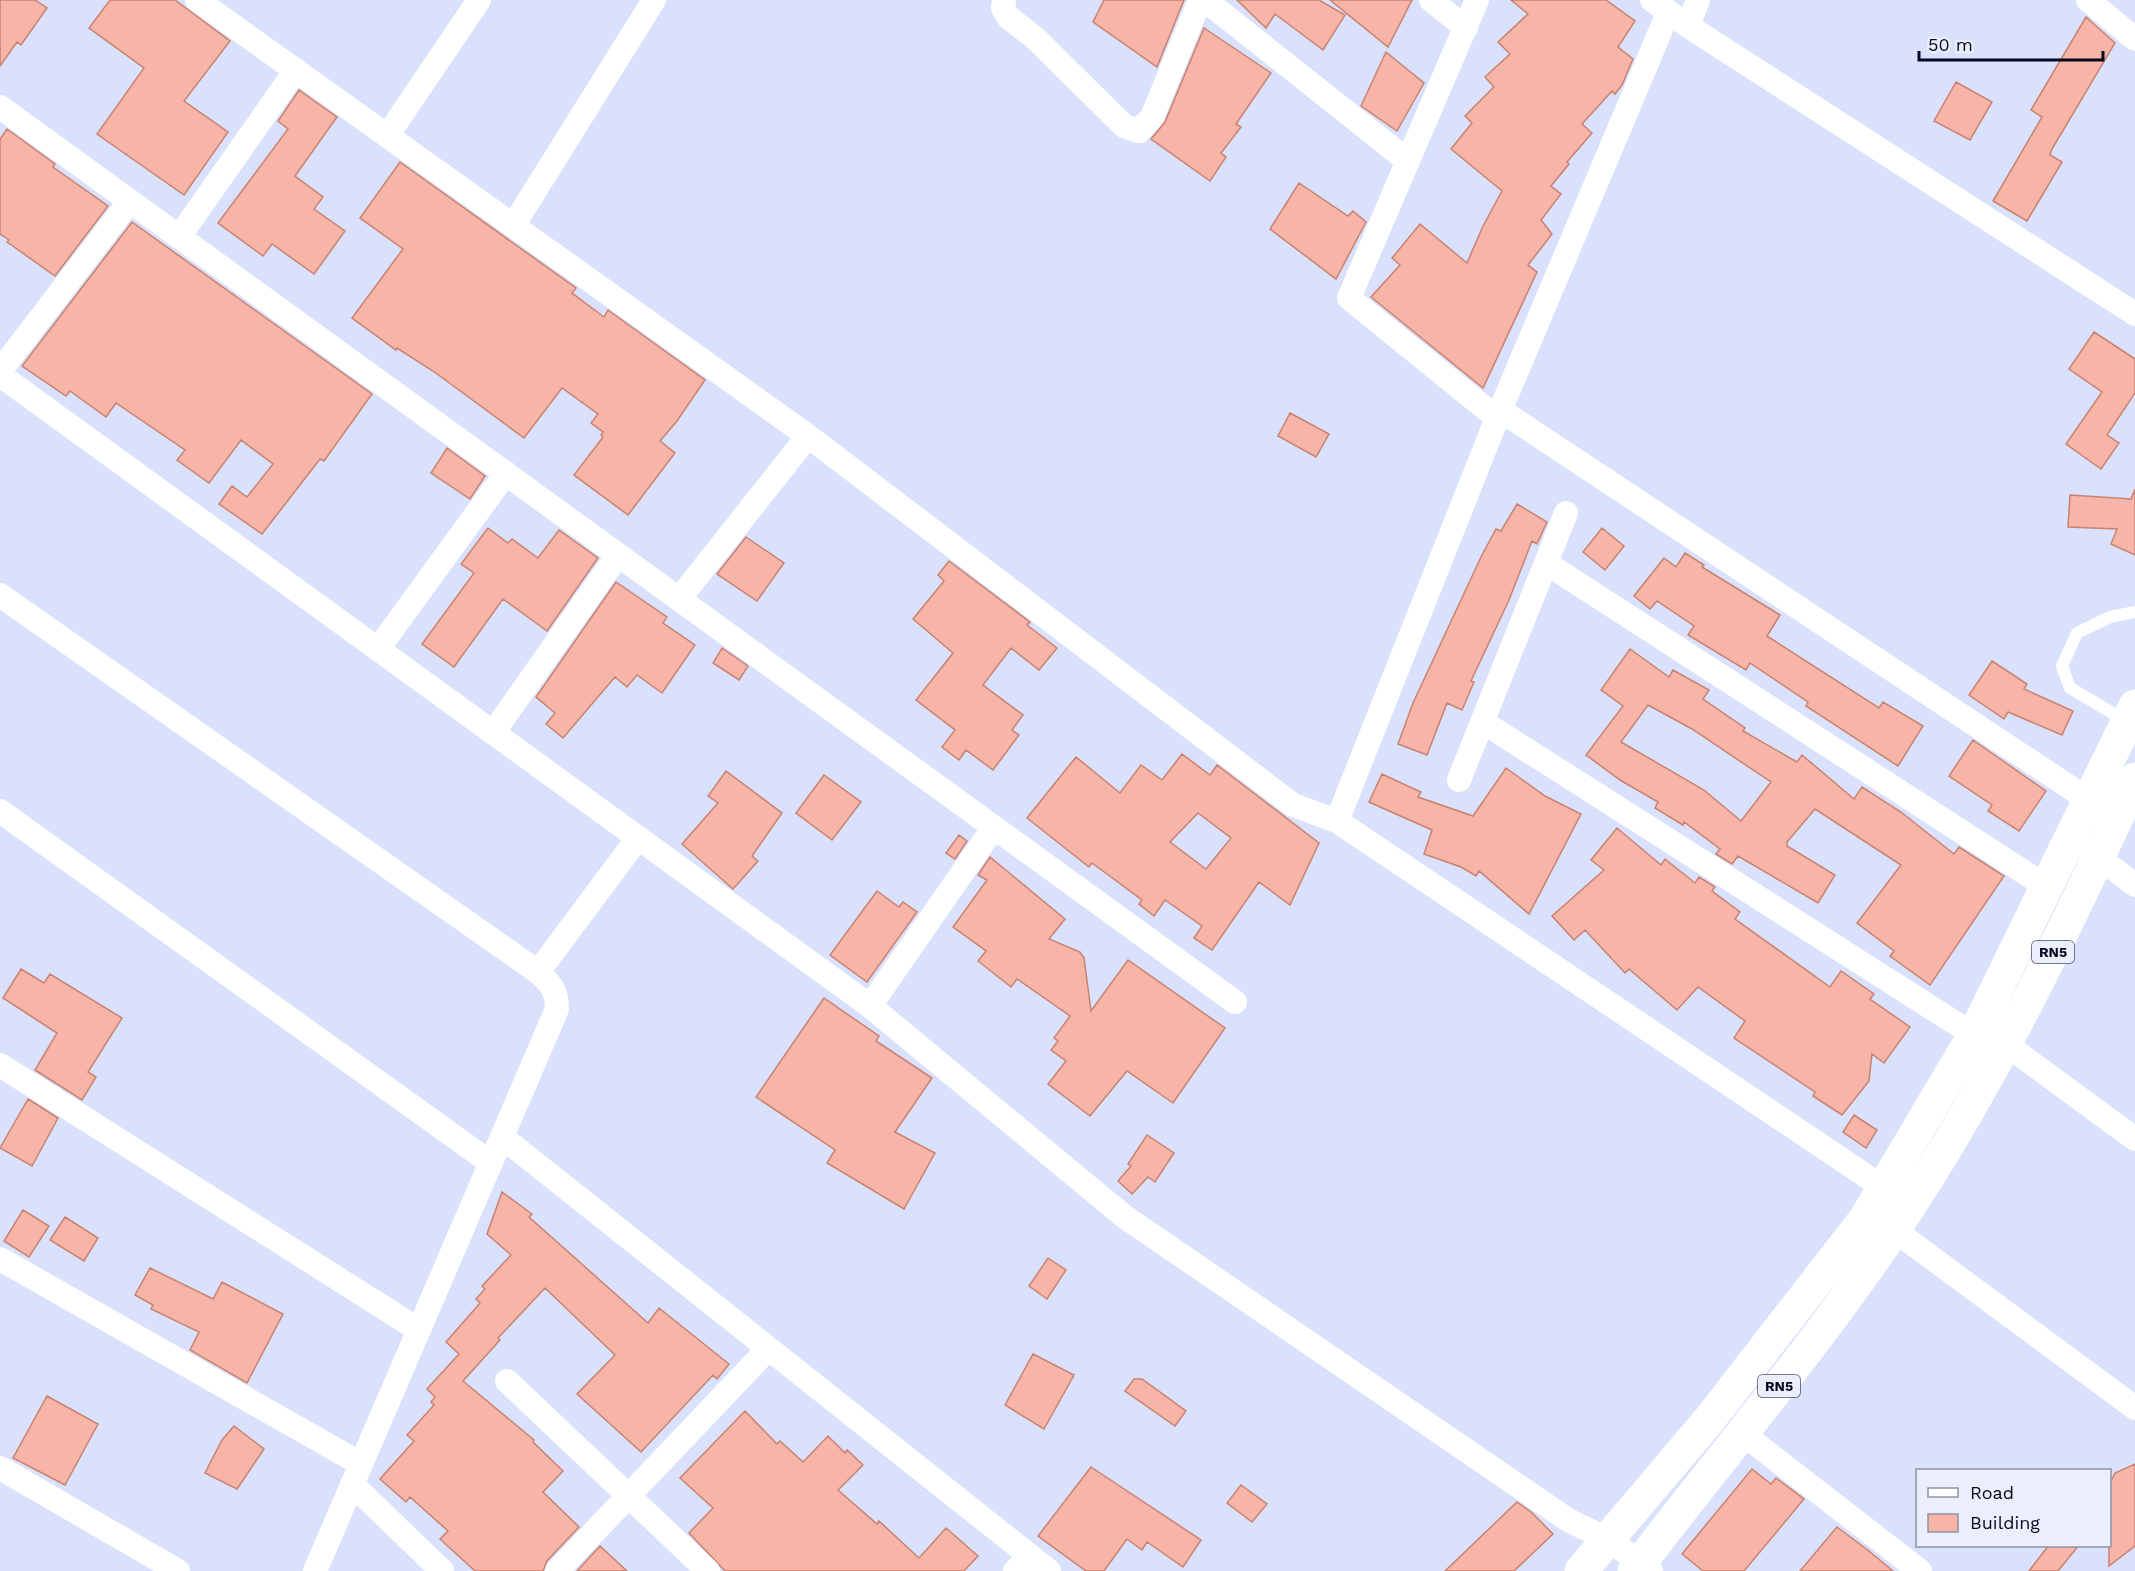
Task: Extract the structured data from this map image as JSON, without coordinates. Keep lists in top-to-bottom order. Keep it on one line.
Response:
{"streets":{"highway":["RN5"]},"legend":["Road","Building"],"scale_bar":"50 m"}
